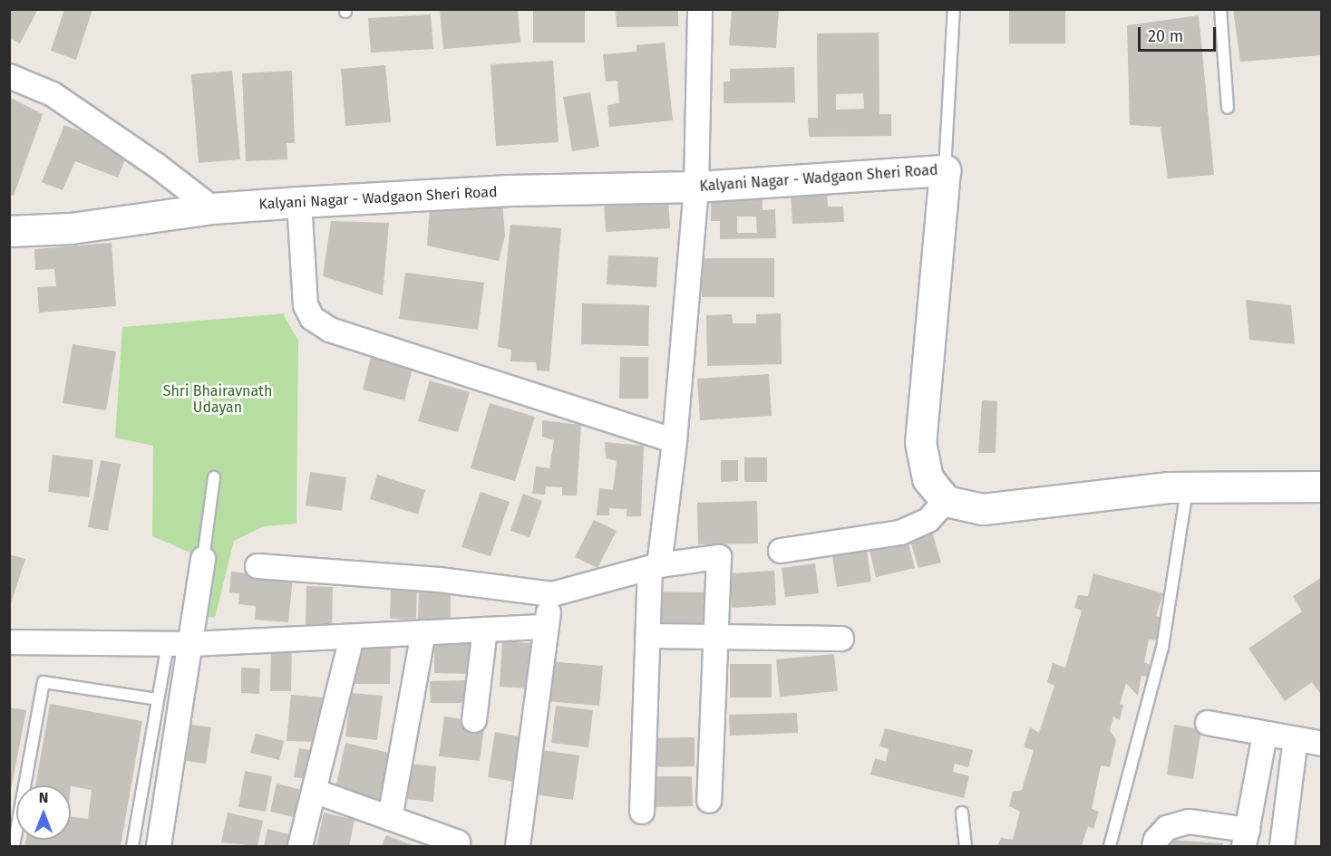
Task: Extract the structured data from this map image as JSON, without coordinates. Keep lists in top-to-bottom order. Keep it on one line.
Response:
{"streets":{"street":["Kalyani Nagar - Wadgaon Sheri Road"]},"parks":["Shri Bhairavnath Udayan"],"scale_bar":"20 m","north":"top"}
